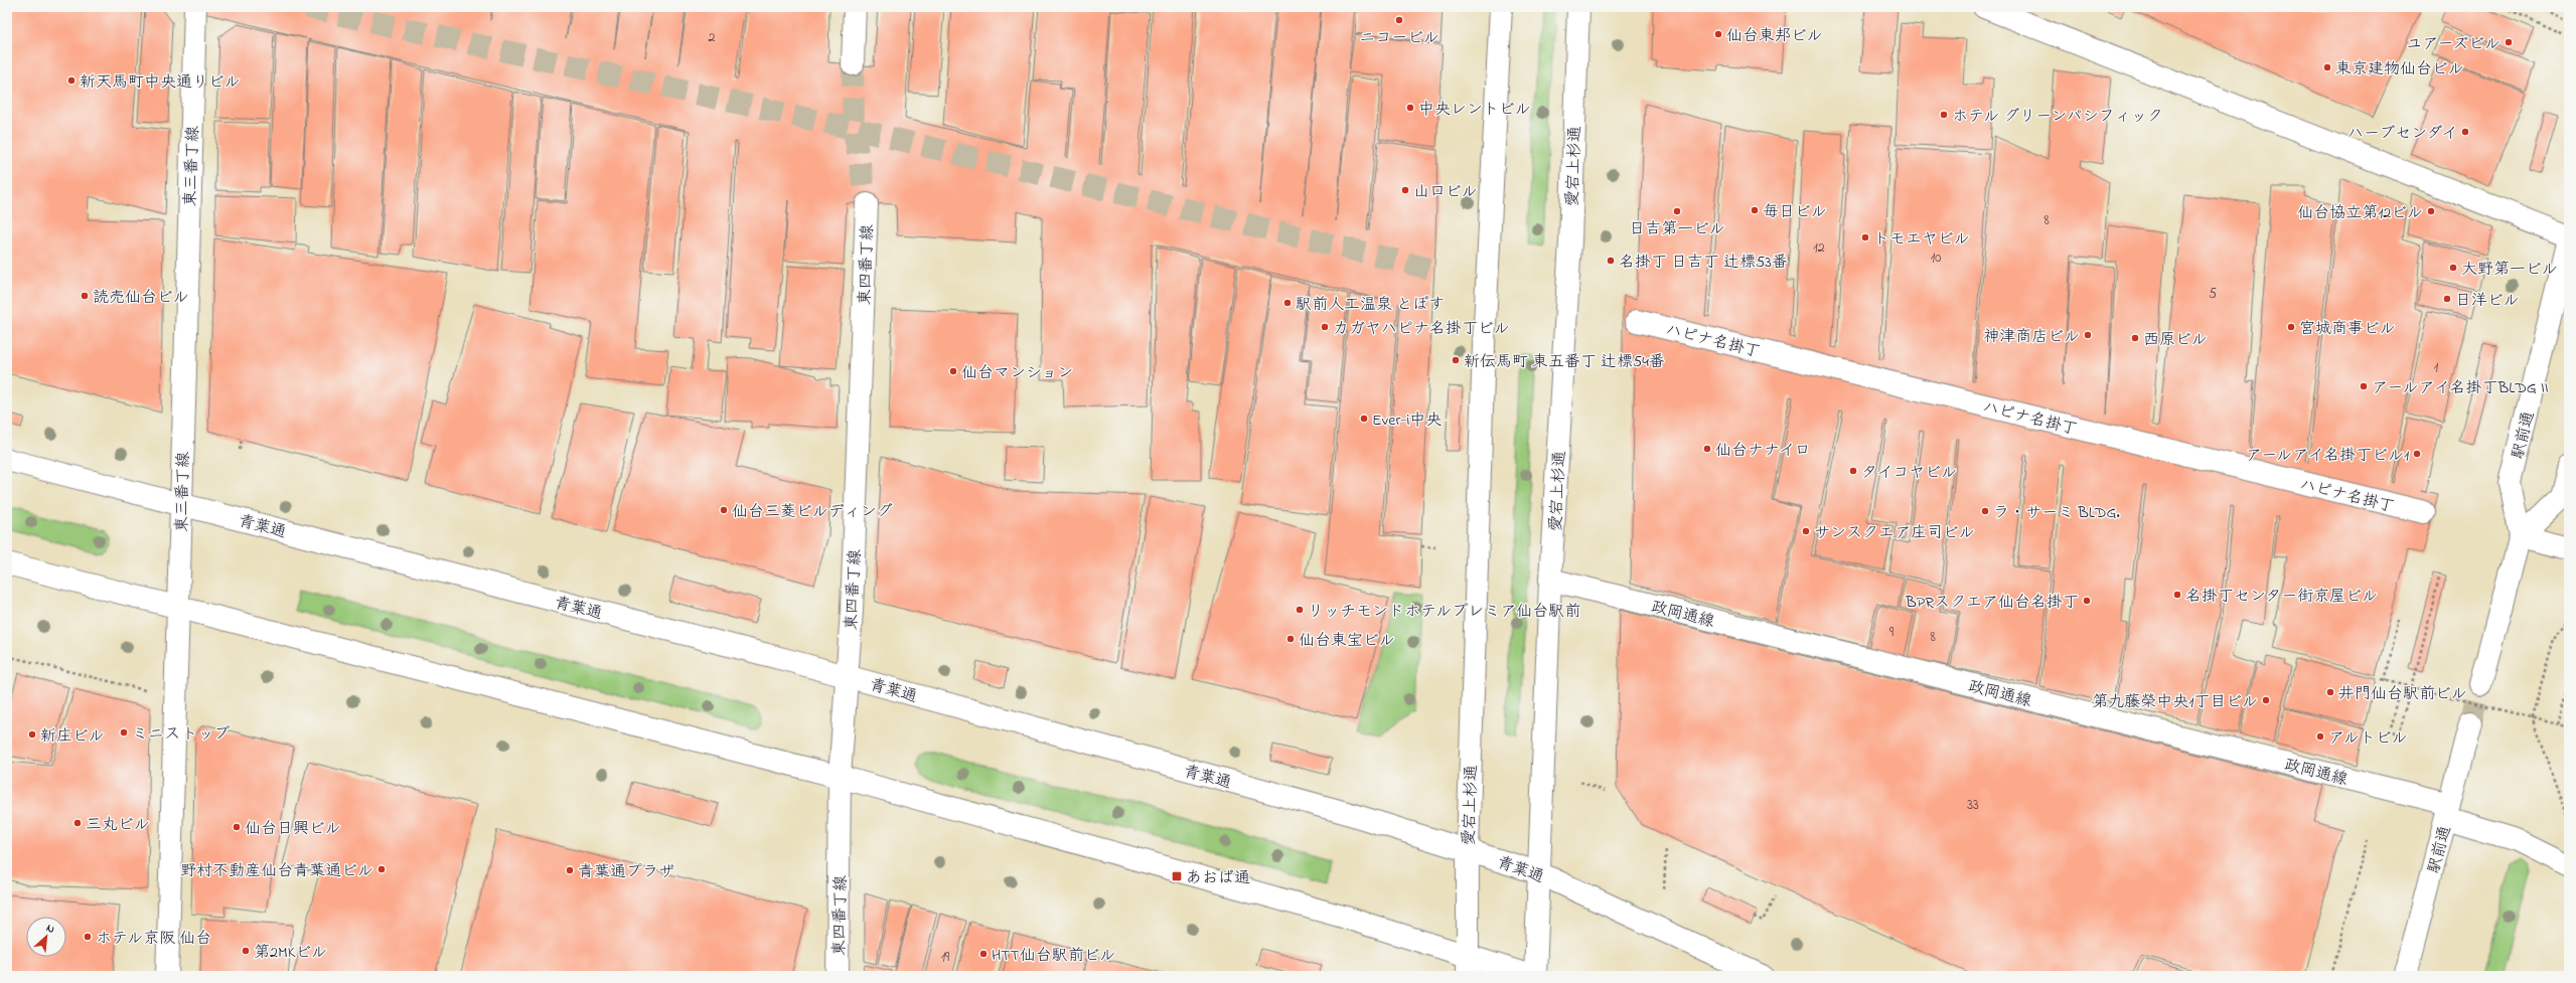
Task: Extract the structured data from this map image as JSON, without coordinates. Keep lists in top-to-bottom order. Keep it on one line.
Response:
{"streets":{"street":["東三番丁線","愛宕上杉通","東四番丁線","ハピナ名掛丁","駅前通","青葉通","政岡通線"]},"crossings":[["東三番丁線","青葉通"],["愛宕上杉通","青葉通"],["愛宕上杉通","政岡通線"],["東四番丁線","青葉通"],["駅前通","政岡通線"]],"places":{"other":["ニコービル","仙台東邦ビル","ユアーズビル","東京建物仙台ビル","新天馬町中央通りビル","中央レントビル","ホテル グリーンパシフィック","ハーブセンダイ","山口ビル","毎日ビル","日吉第一ビル","仙台協立第12ビル","トモエヤビル","名掛丁 日吉丁 辻標53番","大野第一ビル","読売仙台ビル","日洋ビル","駅前人工温泉 とぽす","カガヤハピナ名掛丁ビル","宮城商事ビル","神津商店ビル","西原ビル","新伝馬町 東五番丁 辻標54番","仙台マンション","アールアイ名掛丁BLDG II","Ever-i中央","仙台ナナイロ","アールアイ名掛丁ビル1","タイコヤビル","仙台三菱ビルディング","ラ・サーミ BLDG.","サンスクエア庄司ビル","名掛丁センター街京屋ビル","BPRスクエア仙台名掛丁","リッチモンドホテルプレミア仙台駅前","仙台東宝ビル","井門仙台駅前ビル","第九藤榮中央1丁目ビル","ミニストップ","新庄ビル","アルトビル","三丸ビル","仙台日興ビル","野村不動産仙台青葉通ビル","青葉通プラザ","ホテル京阪 仙台","第2MKビル","HTT仙台駅前ビル"],"transit":["あおば通"]},"house_numbers":["2","8","12","10","5","1","9","8","33","19"],"north":"top right"}
